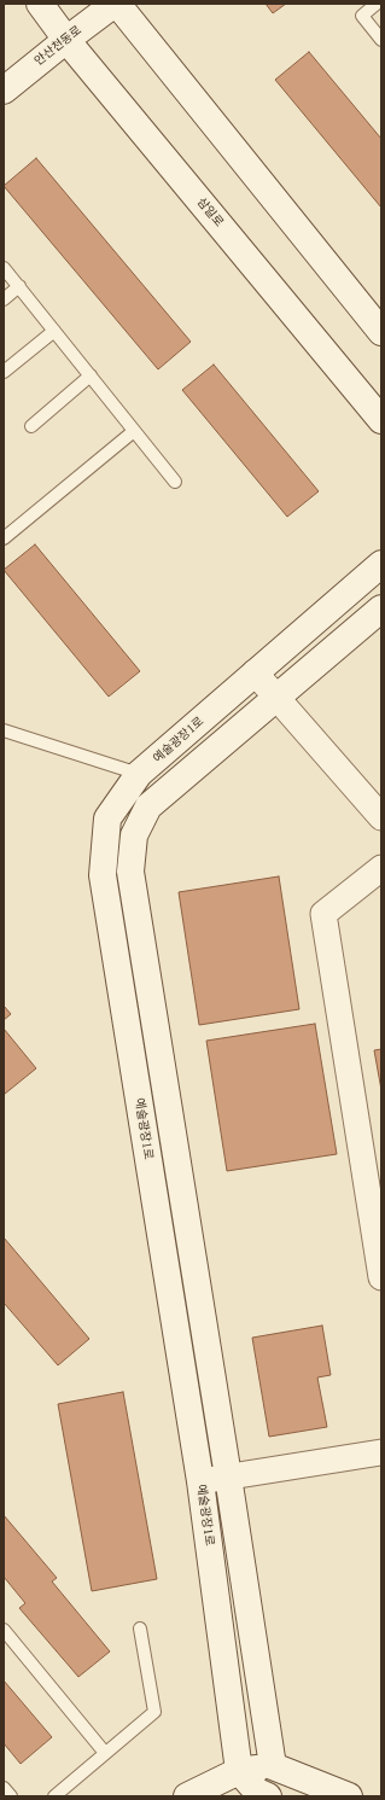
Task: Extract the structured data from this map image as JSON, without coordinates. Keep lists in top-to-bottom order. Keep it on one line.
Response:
{"streets":{"street":["안산천동로","삼일로","예술광장1로"]},"crossings":[["안산천동로","삼일로"]]}
